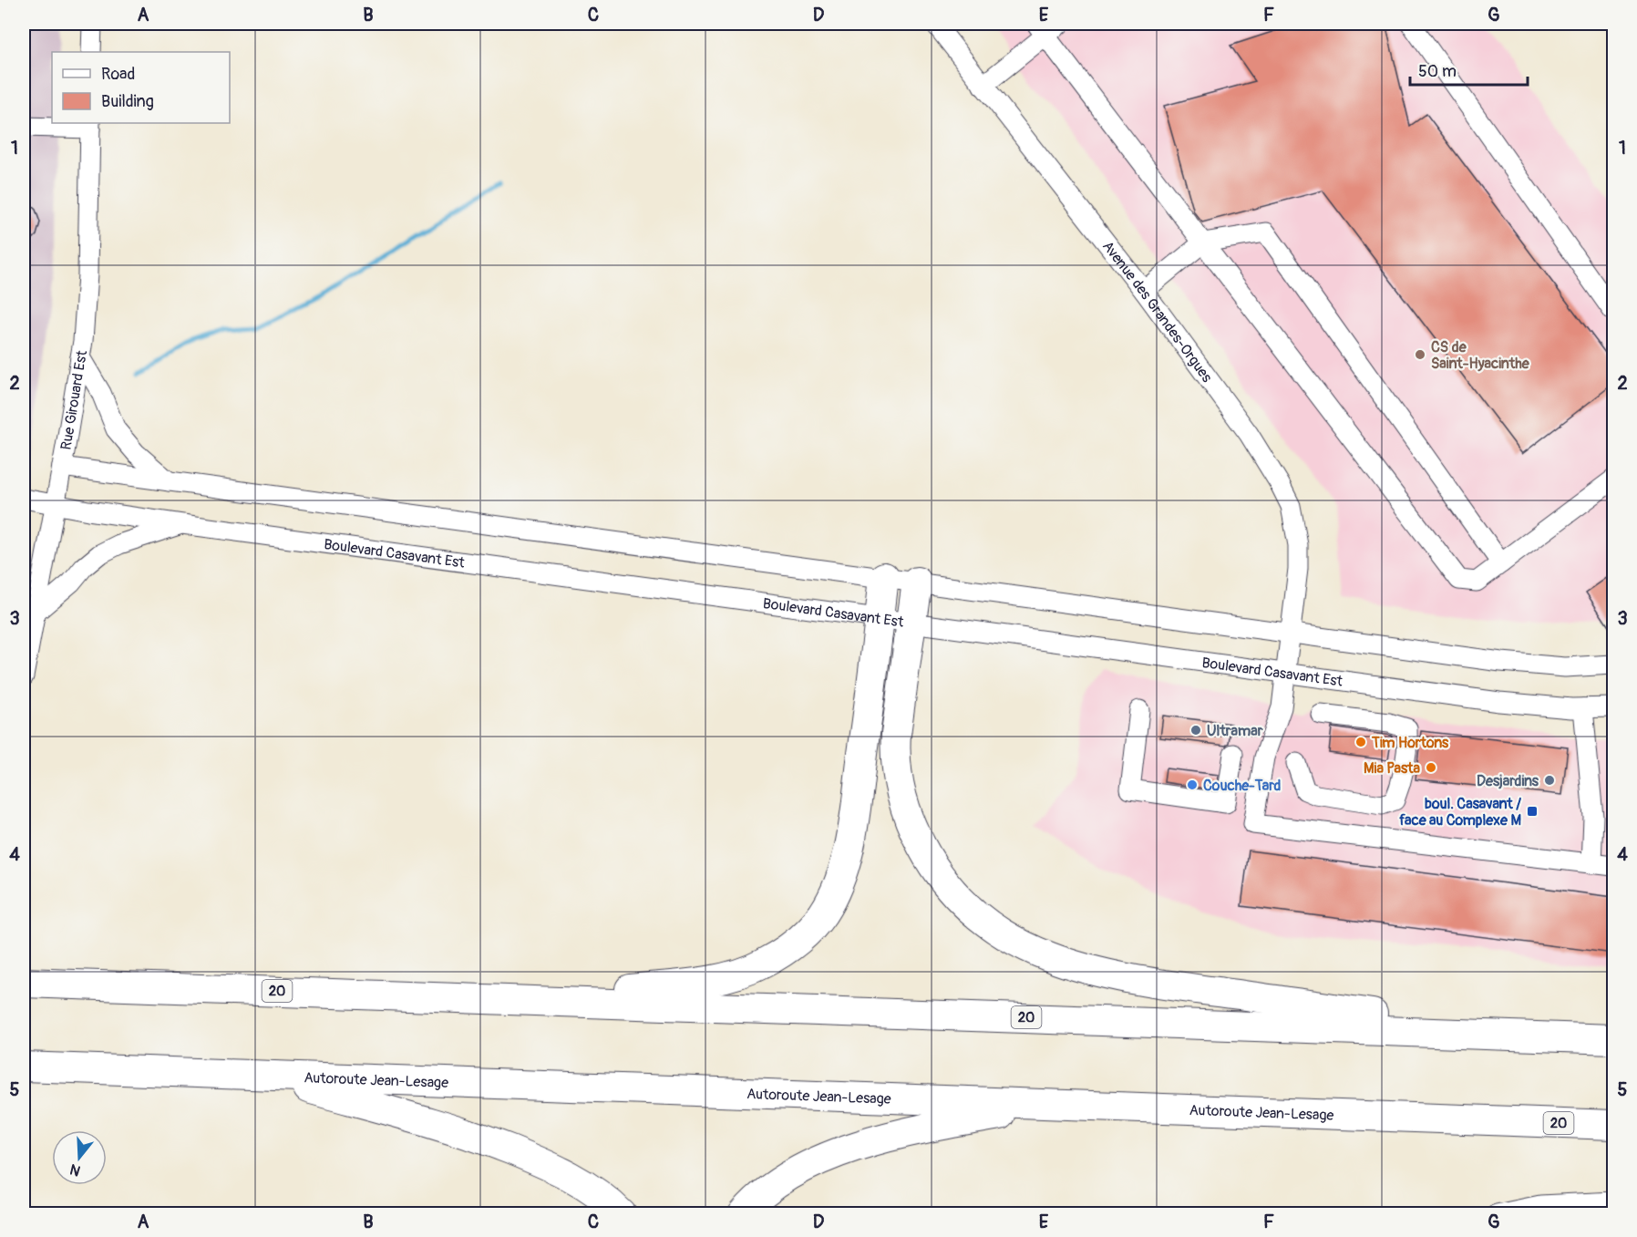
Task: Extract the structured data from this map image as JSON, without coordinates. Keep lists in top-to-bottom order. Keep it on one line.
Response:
{"streets":{"highway":["20","Autoroute Jean-Lesage"],"street":["Avenue des Grandes-Orgues","Rue Girouard Est","Boulevard Casavant Est"]},"crossings":[["Avenue des Grandes-Orgues","Boulevard Casavant Est"],["Rue Girouard Est","Boulevard Casavant Est"]],"places":{"other":["CS de Saint-Hyacinthe","Ultramar","Tim Hortons","Mia Pasta","Desjardins","Couche-Tard"],"transit":["boul. Casavant / face au Complexe M"]},"legend":["Road","Building"],"scale_bar":"50 m","north":"bottom","grid":{"columns":["A","B","C","D","E","F","G"],"rows":["1","2","3","4","5"]}}
